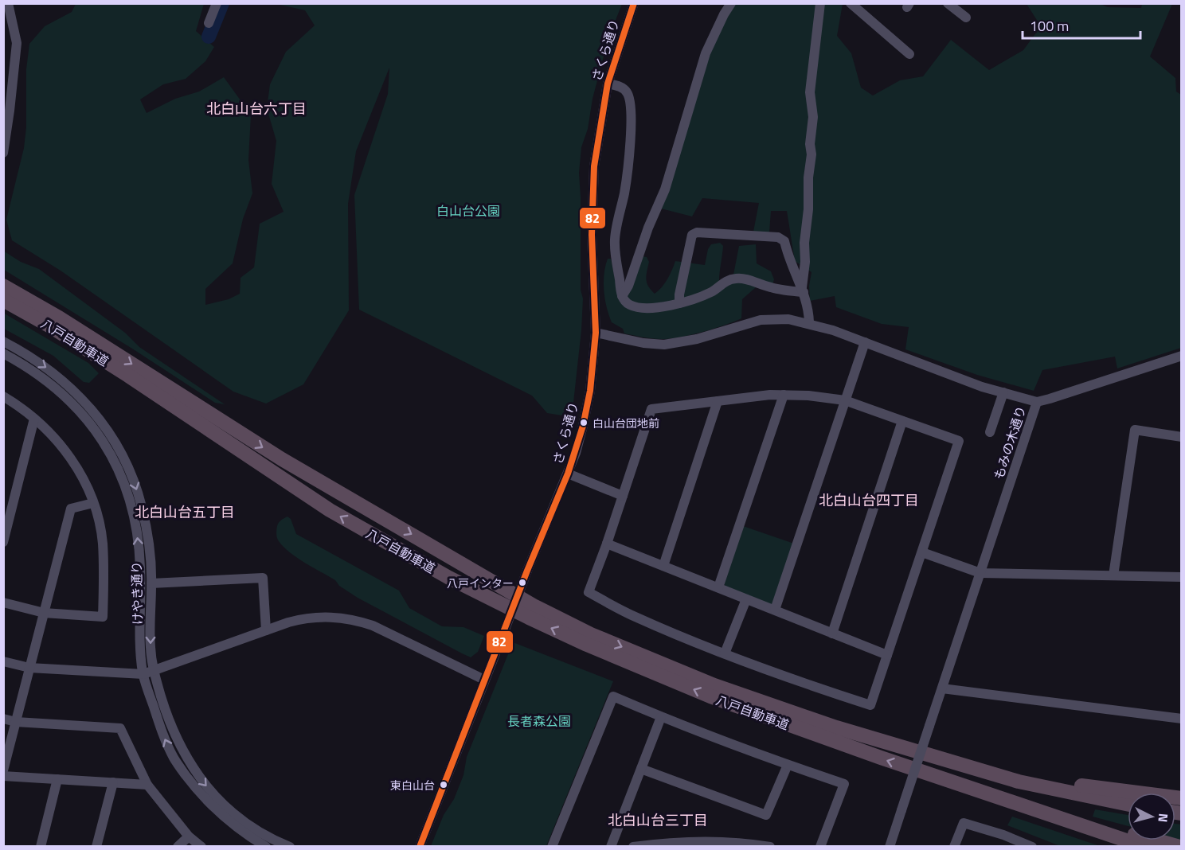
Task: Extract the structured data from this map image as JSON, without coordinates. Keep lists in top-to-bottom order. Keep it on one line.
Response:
{"streets":{"highway":["八戸自動車道"],"street":["さくら通り","もみの木通り","けやき通り"]},"crossings":[["さくら通り","もみの木通り"]],"districts":["北白山台六丁目","北白山台四丁目","北白山台五丁目","北白山台三丁目"],"parks":["白山台公園","長者森公園"],"places":["白山台団地前","八戸インター","東白山台"],"lines":["transit line 82"],"scale_bar":"100 m","north":"right"}
